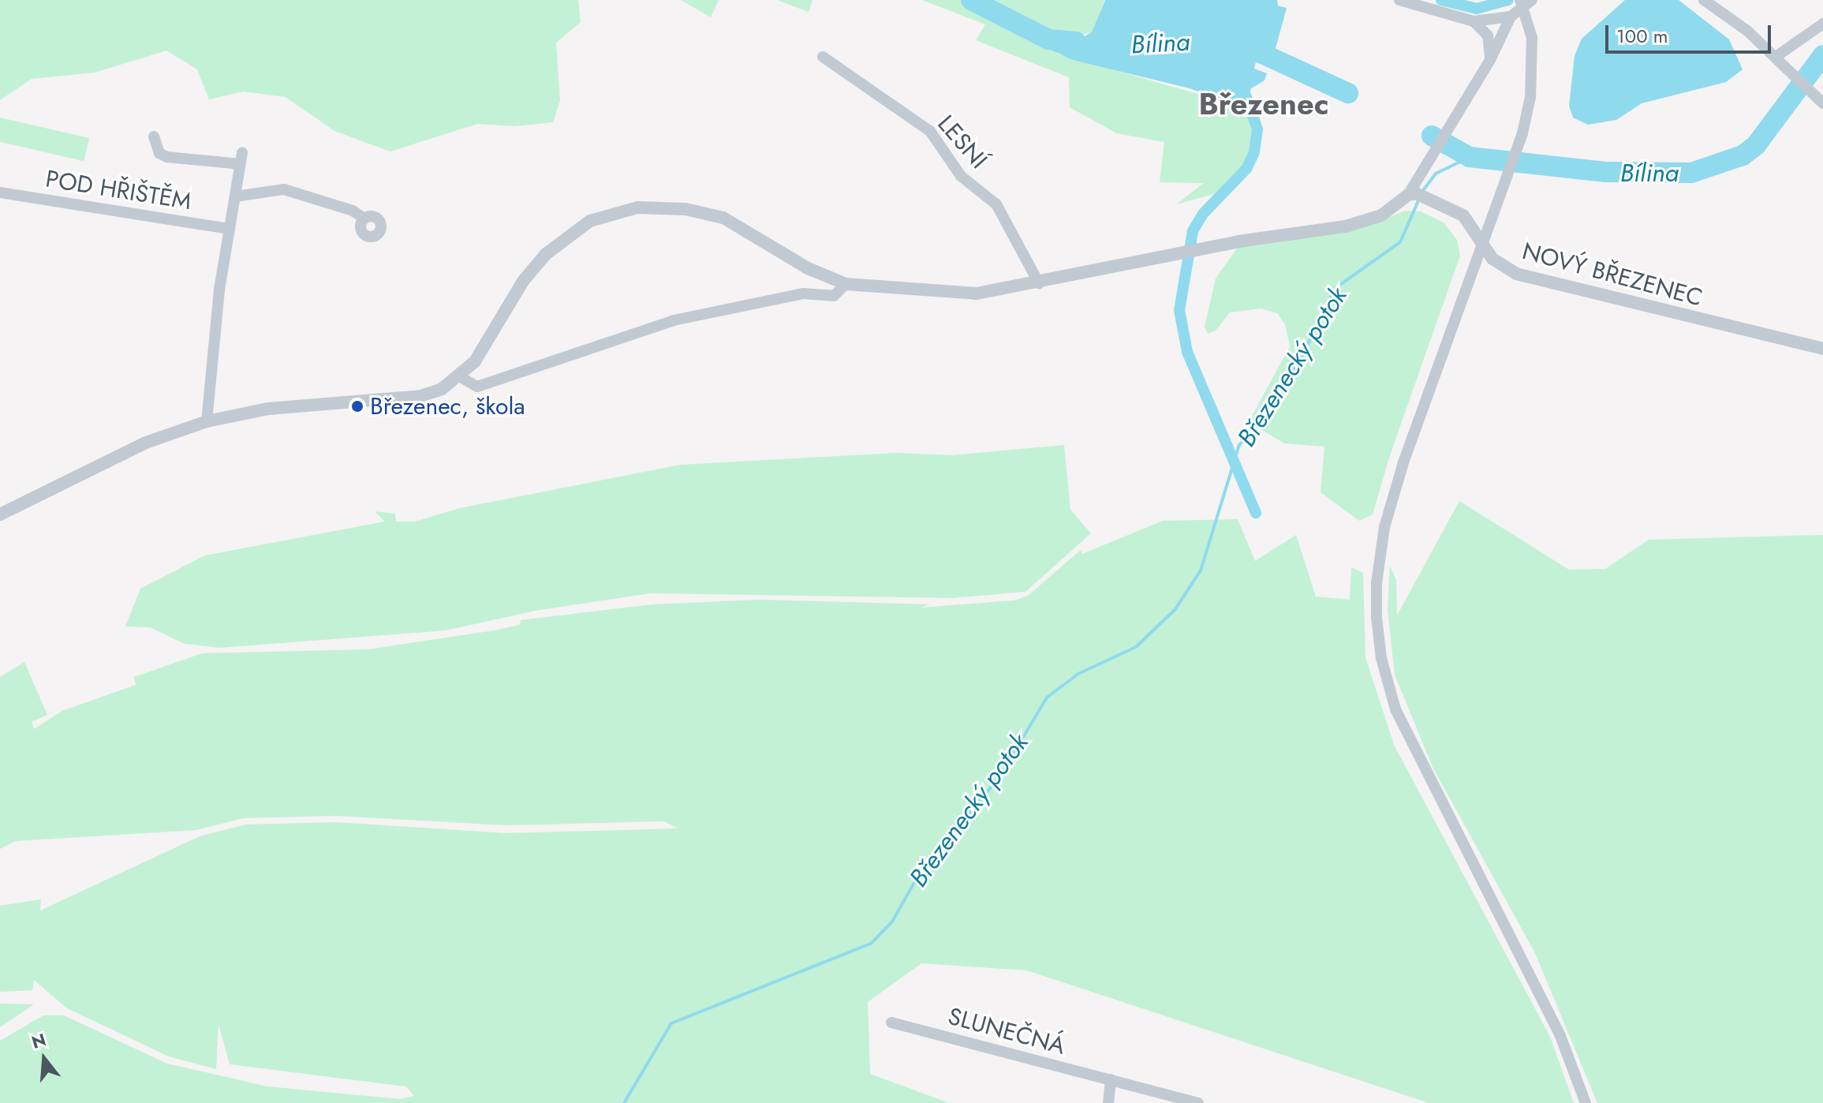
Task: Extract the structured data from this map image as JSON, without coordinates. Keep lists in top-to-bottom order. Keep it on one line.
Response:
{"streets":{"street":["LESNÍ","POD HŘIŠTĚM","NOVÝ BŘEZENEC","SLUNEČNÁ"]},"districts":["Březenec"],"water":["Bílina","Březenecký potok"],"places":["Březenec, škola"],"scale_bar":"100 m","north":"top"}
